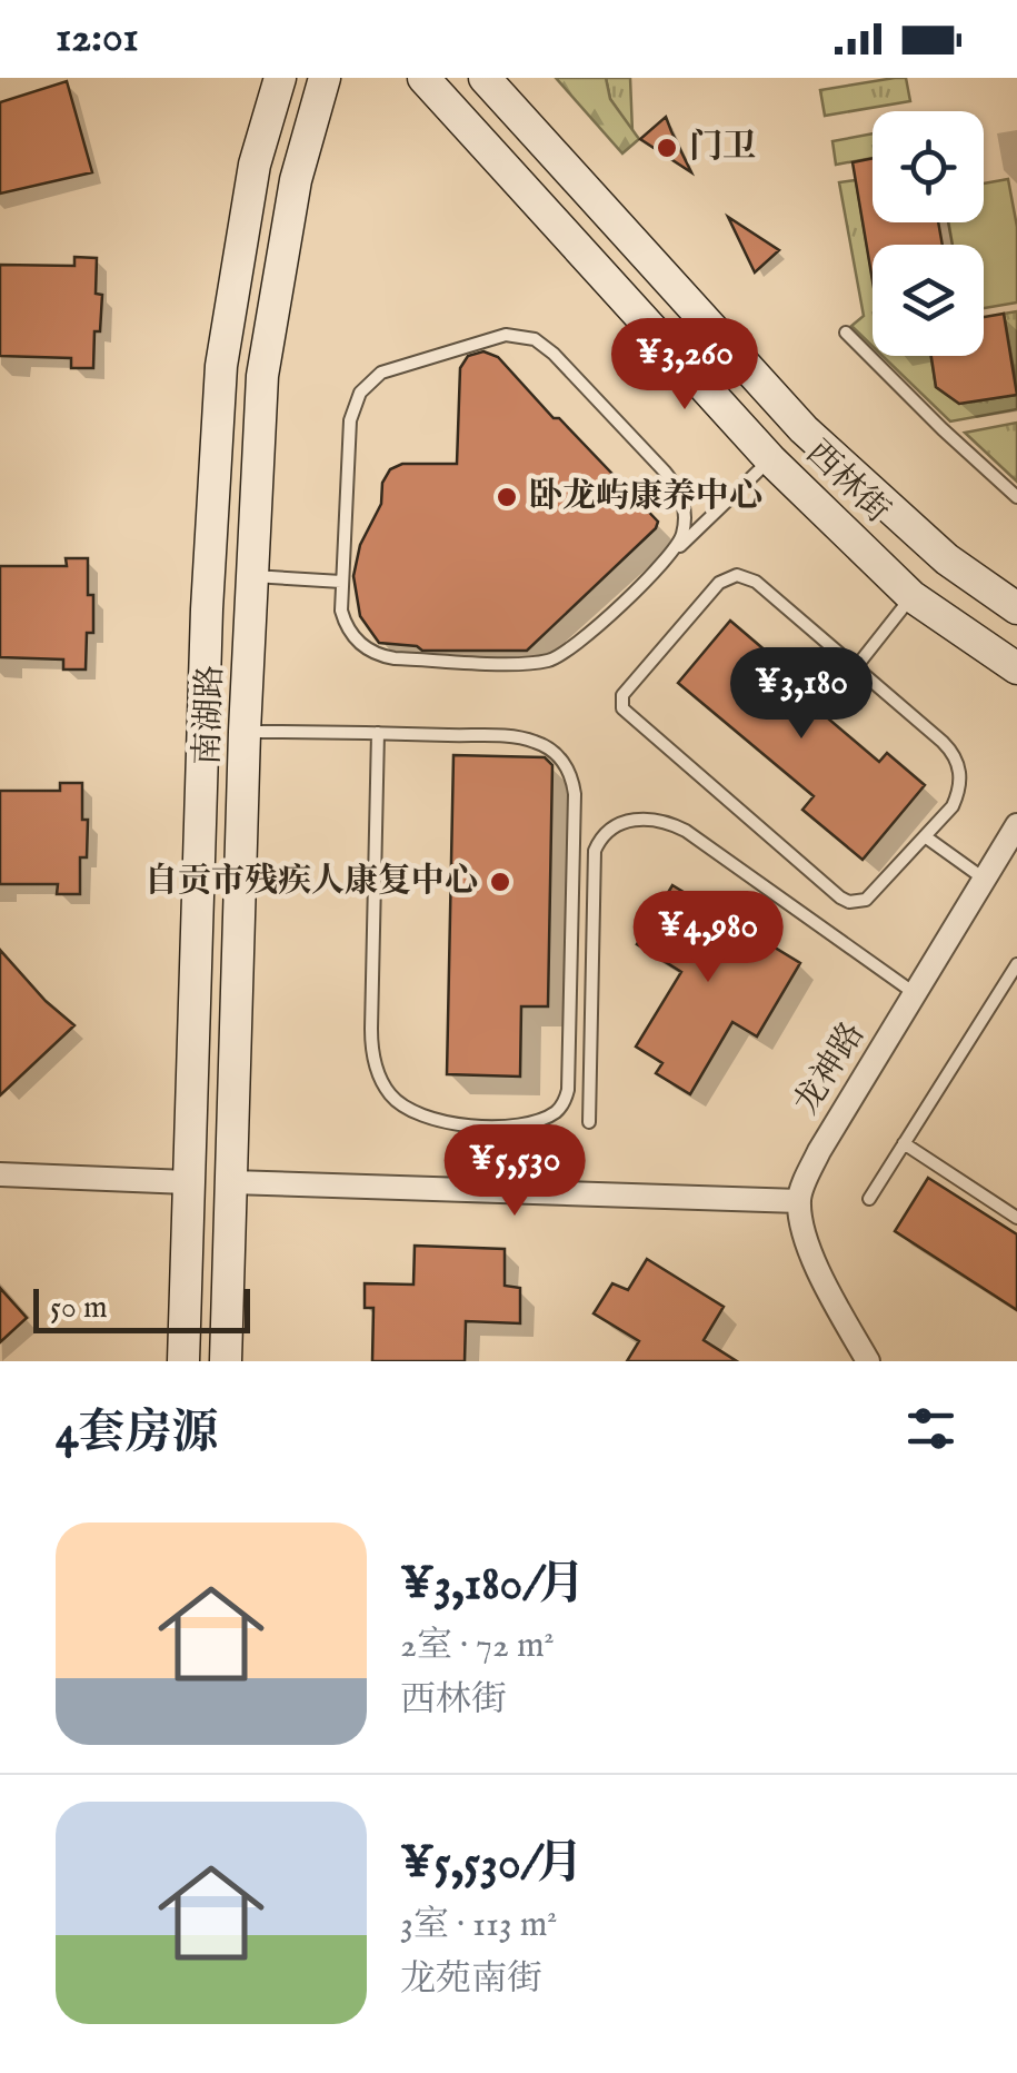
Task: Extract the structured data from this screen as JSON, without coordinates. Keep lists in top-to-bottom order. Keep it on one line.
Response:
{"streets":{"main road":["西林街","南湖路"],"street":["龙神路"]},"places":["门卫","卧龙屿康养中心","自贡市残疾人康复中心"],"scale_bar":"50 m","page":{"status":"12:01","price":["¥3,260","¥3,180","¥4,980","¥5,530"],"scale":"50 m","heading":"4套房源","list":[{"name":"¥3,180/月","note":"2室 · 72 m² · 西林街"},{"name":"¥5,530/月","note":"3室 · 113 m² · 龙苑南街"}]}}
